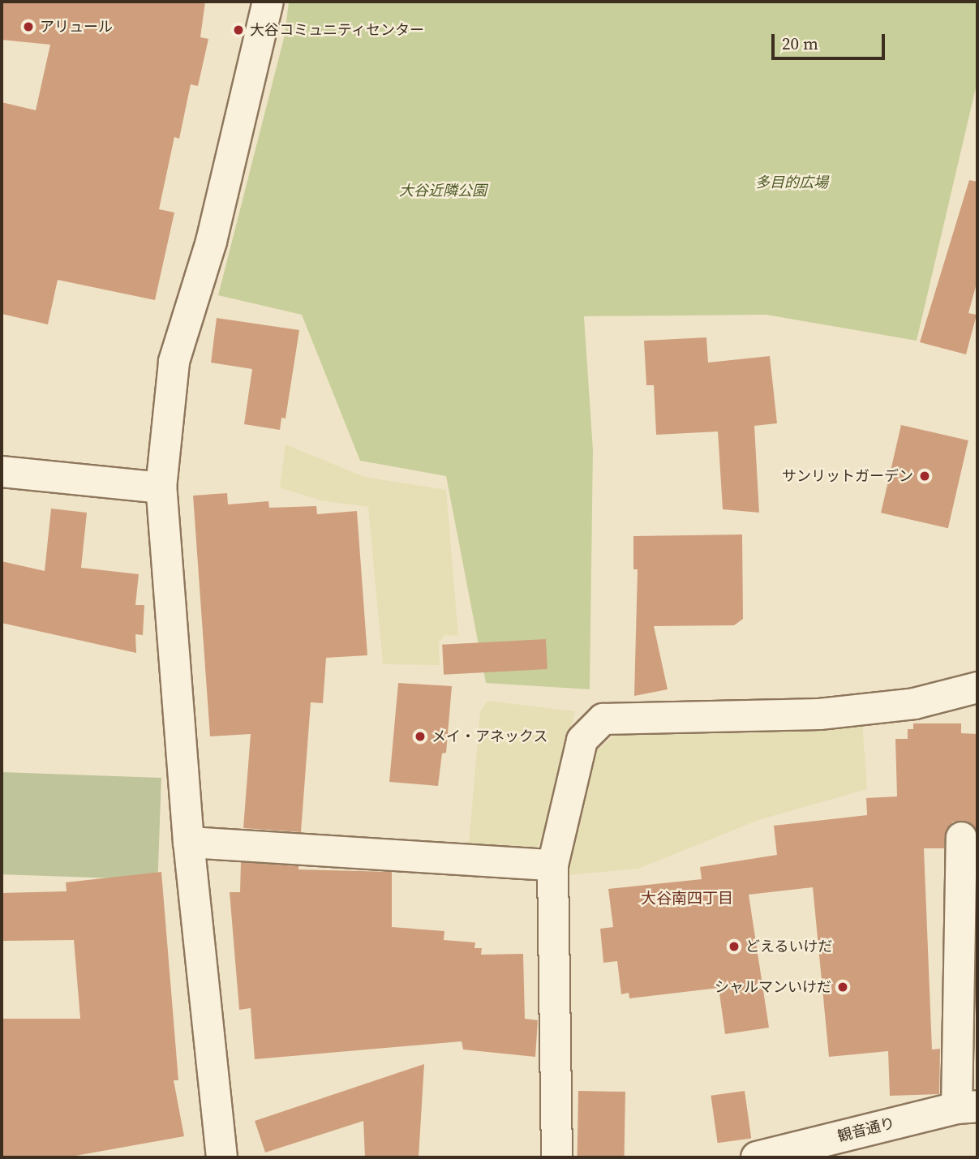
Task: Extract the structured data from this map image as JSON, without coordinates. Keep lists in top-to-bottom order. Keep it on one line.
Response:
{"streets":{"main road":["観音通り"]},"districts":["大谷南四丁目"],"parks":["多目的広場","大谷近隣公園"],"places":["アリュール","大谷コミュニティセンター","サンリットガーデン","メイ・アネックス","どえるいけだ","シャルマンいけだ"],"scale_bar":"20 m"}
